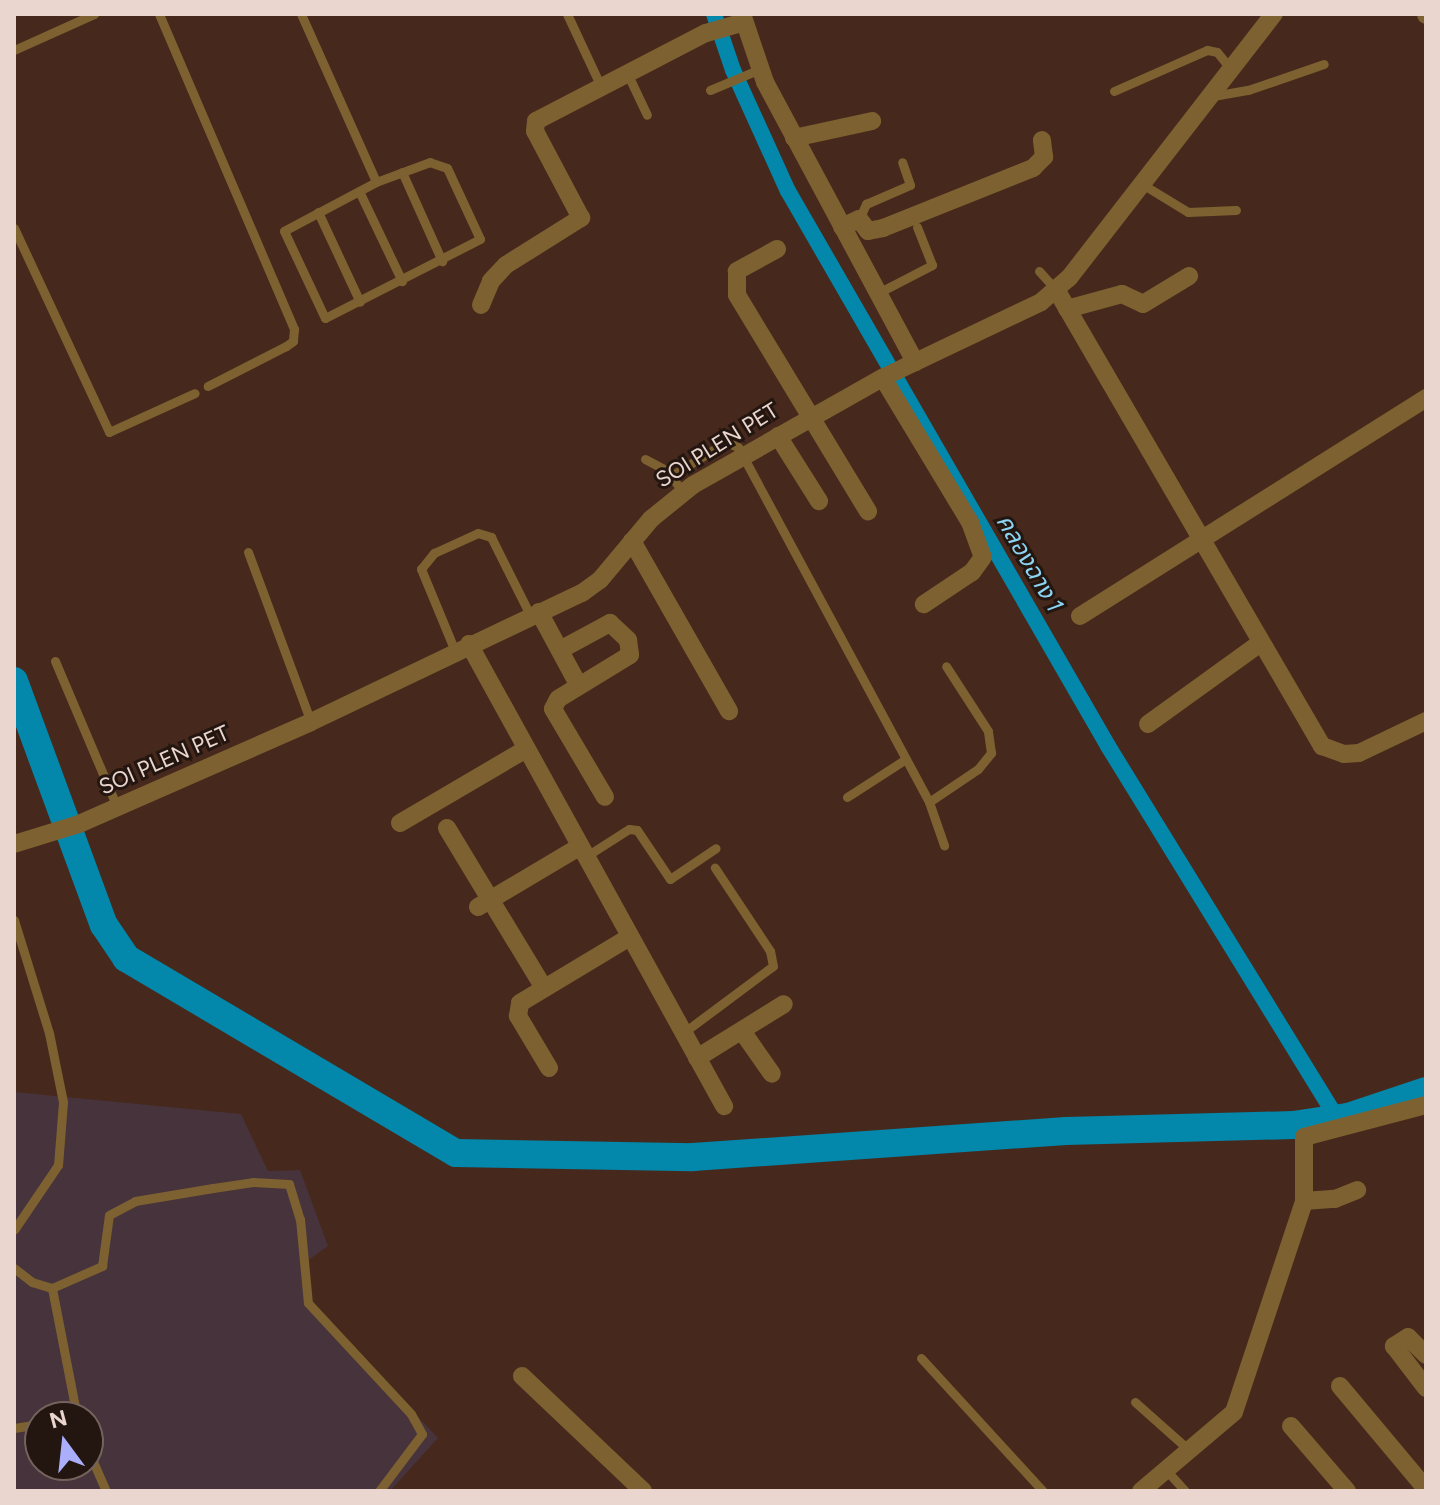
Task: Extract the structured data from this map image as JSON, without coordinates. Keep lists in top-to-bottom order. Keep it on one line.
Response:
{"streets":{"street":["SOI PLEN PET"]},"water":["คลองฉาง 1"],"north":"top"}
